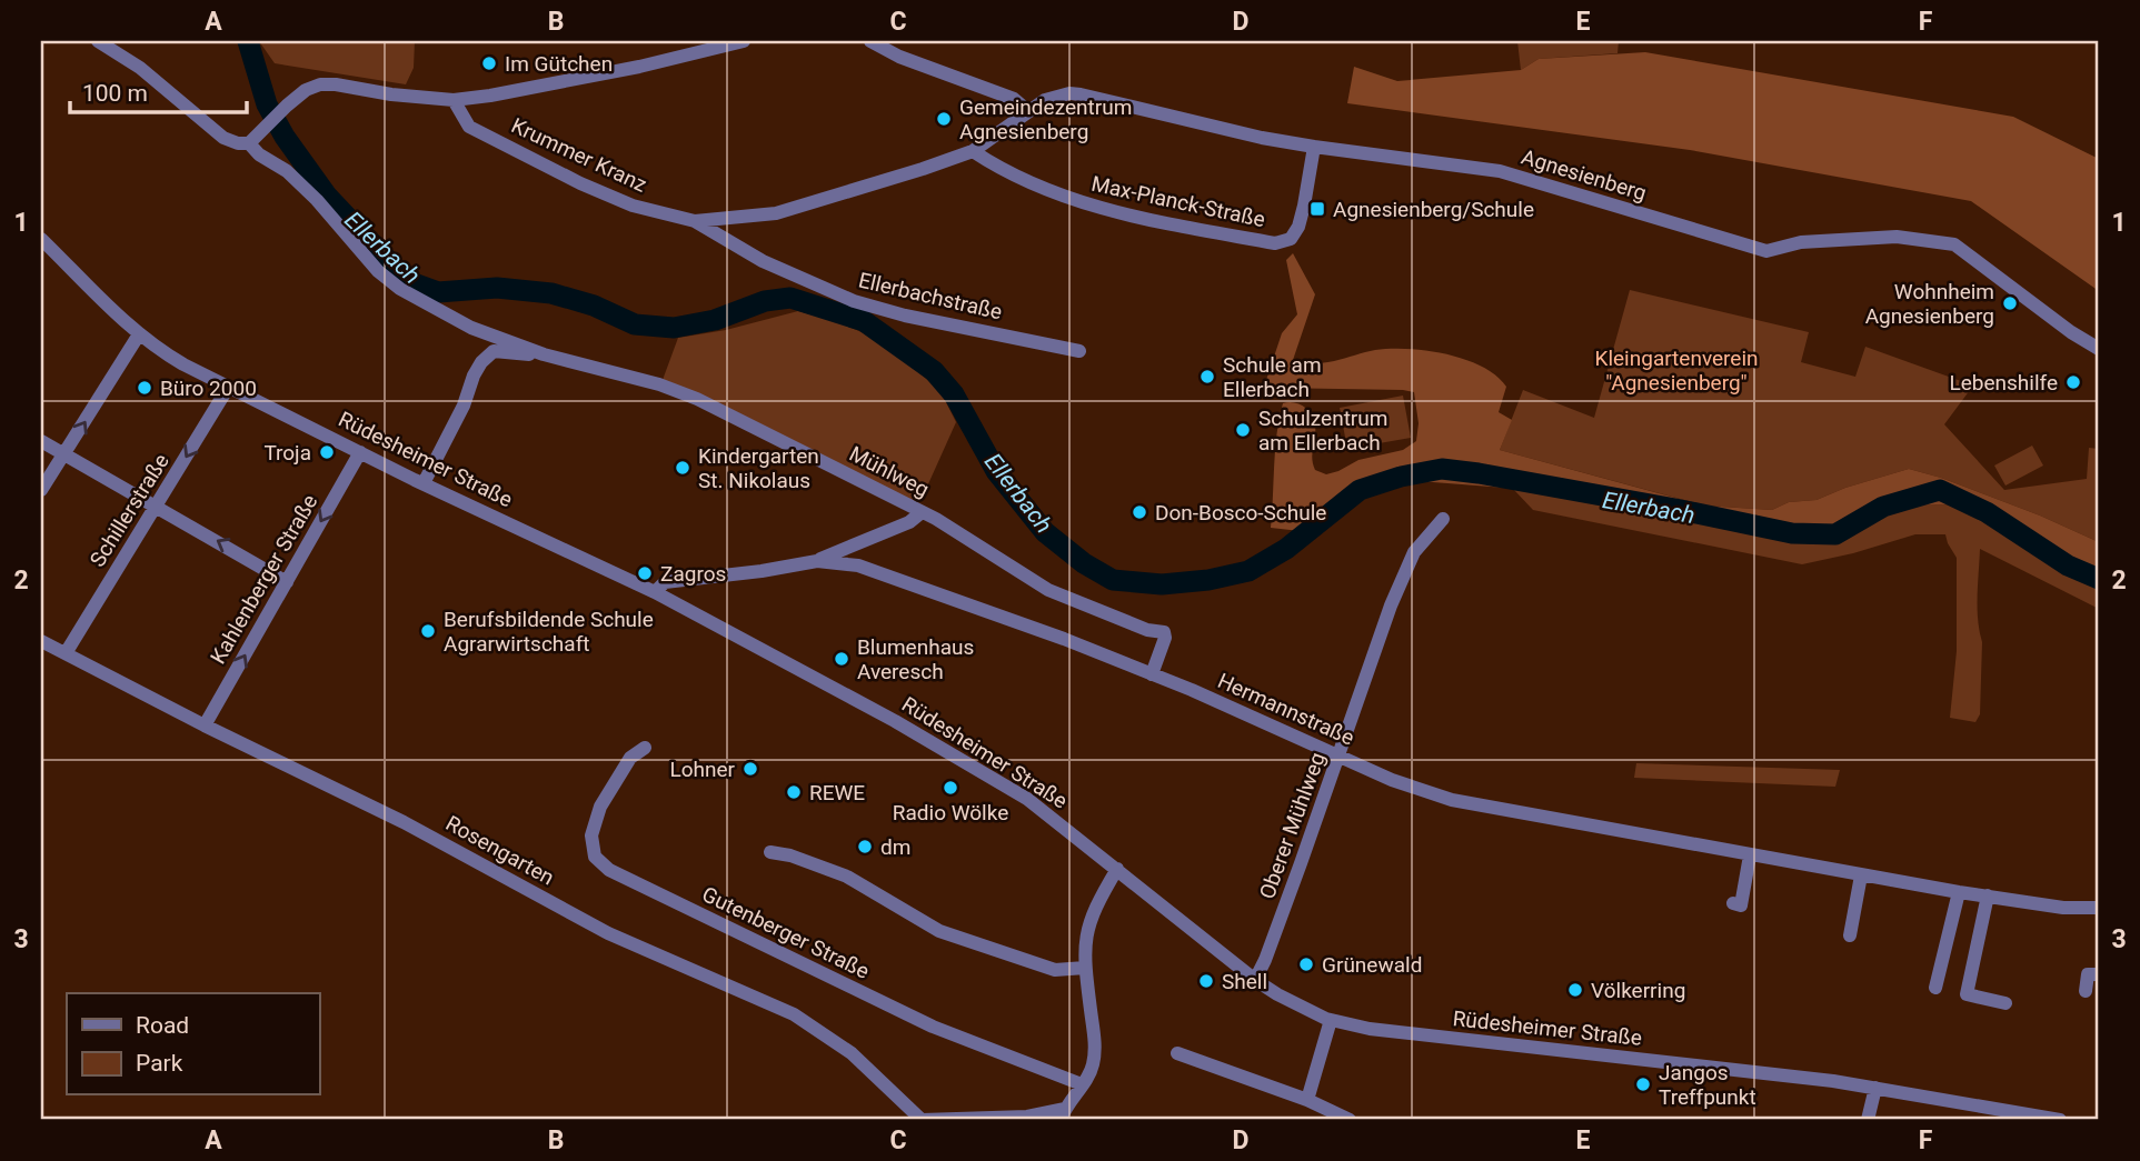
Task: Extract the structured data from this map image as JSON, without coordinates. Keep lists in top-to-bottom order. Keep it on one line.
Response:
{"streets":{"street":["Krummer Kranz","Agnesienberg","Max-Planck-Straße","Ellerbachstraße","Rüdesheimer Straße","Mühlweg","Schillerstraße","Kahlenberger Straße","Hermannstraße","Oberer Mühlweg","Rosengarten","Gutenberger Straße"]},"crossings":[["Krummer Kranz","Agnesienberg"],["Krummer Kranz","Max-Planck-Straße"],["Krummer Kranz","Ellerbachstraße"],["Agnesienberg","Max-Planck-Straße"],["Rüdesheimer Straße","Mühlweg"],["Rüdesheimer Straße","Schillerstraße"],["Rüdesheimer Straße","Kahlenberger Straße"],["Rüdesheimer Straße","Hermannstraße"],["Rüdesheimer Straße","Oberer Mühlweg"],["Mühlweg","Hermannstraße"],["Schillerstraße","Rosengarten"],["Kahlenberger Straße","Rosengarten"],["Hermannstraße","Oberer Mühlweg"]],"water":["Ellerbach"],"parks":["Kleingartenverein \"Agnesienberg\""],"places":{"other":["Im Gütchen","Gemeindezentrum Agnesienberg","Wohnheim Agnesienberg","Schule am Ellerbach","Lebenshilfe","Büro 2000","Schulzentrum am Ellerbach","Troja","Kindergarten St. Nikolaus","Don-Bosco-Schule","Zagros","Berufsbildende Schule Agrarwirtschaft","Blumenhaus Averesch","Lohner","Radio Wölke","REWE","dm","Grünewald","Shell","Völkerring","Jangos Treffpunkt"],"transit":["Agnesienberg/Schule"]},"legend":["Road","Park"],"scale_bar":"100 m","grid":{"columns":["A","B","C","D","E","F"],"rows":["1","2","3"]}}
